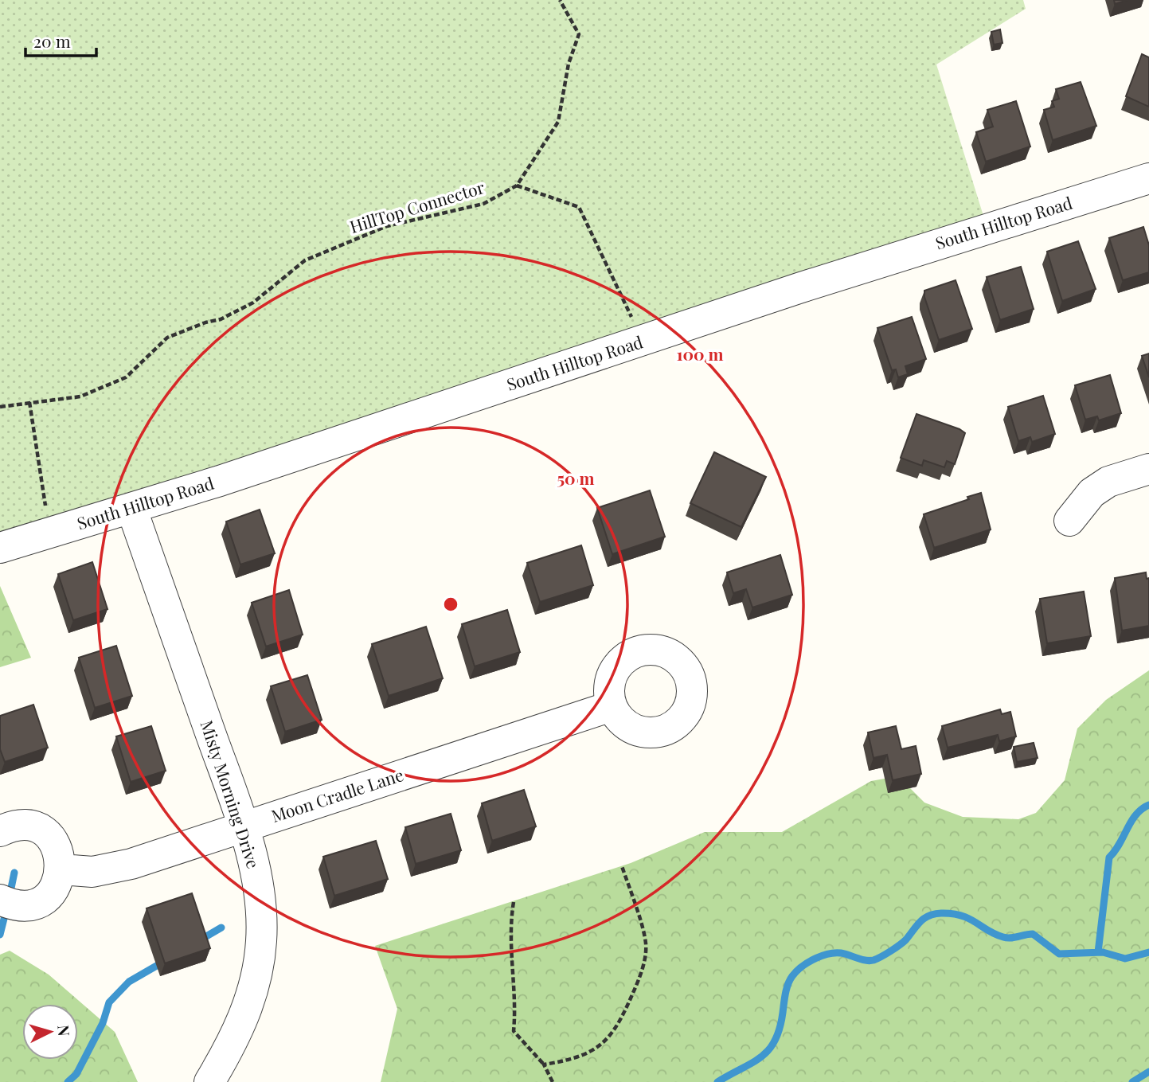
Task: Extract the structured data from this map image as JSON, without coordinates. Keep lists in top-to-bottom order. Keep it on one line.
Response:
{"streets":{"street":["South Hilltop Road","Misty Morning Drive","Moon Cradle Lane"],"path":["HillTop Connector"]},"crossings":[["South Hilltop Road","Misty Morning Drive"],["Misty Morning Drive","Moon Cradle Lane"]],"scale_bar":"20 m","north":"right","rings":["100 m","50 m"]}
